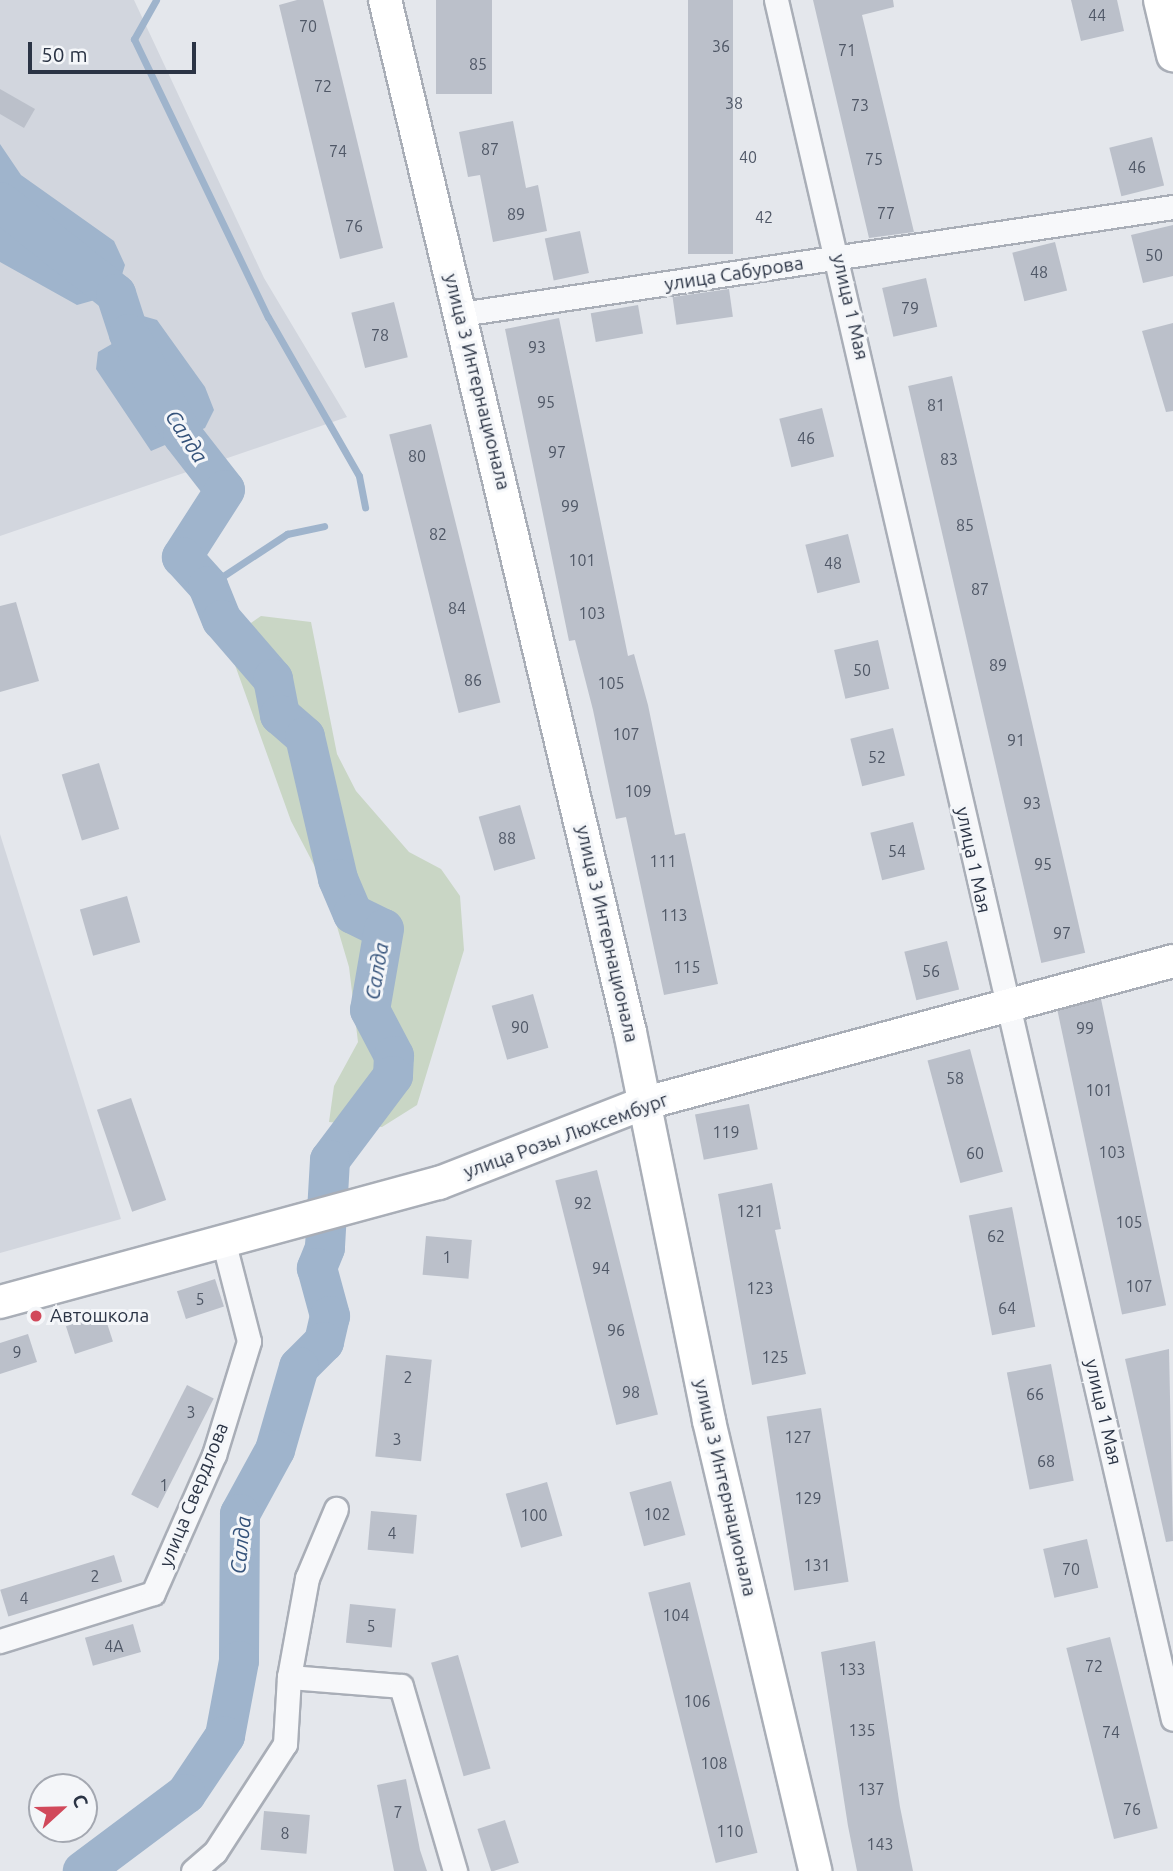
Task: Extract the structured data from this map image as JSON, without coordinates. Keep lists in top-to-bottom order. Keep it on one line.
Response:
{"streets":{"main road":["улица 3 Интернационала","улица Розы Люксембург"],"street":["улица Сабурова","улица 1 Мая","улица Свердлова"]},"crossings":[["улица Сабурова","улица 1 Мая"],["улица Сабурова","улица 3 Интернационала"],["улица 1 Мая","улица Розы Люксембург"],["улица 3 Интернационала","улица Розы Люксембург"],["улица Розы Люксембург","улица Свердлова"]],"water":["Салда"],"places":["Автошкола"],"house_numbers":["44","70","36","71","85","72","38","73","87","74","40","75","46","77","89","42","76","50","48","79","78","93","95","81","46","97","80","83","99","85","82","101","48","87","84","103","89","50","86","105","107","91","52","109","93","88","54","111","95","113","97","115","56","90","99","58","101","119","103","60","92","121","105","62","1","94","107","123","5","64","96","9","125","2","98","66","3","127","3","68","1","129","102","100","4","131","70","2","4","104","5","4А","72","133","106","135","74","108","137","76","7","110","8","143"],"scale_bar":"50 m","north":"right"}
